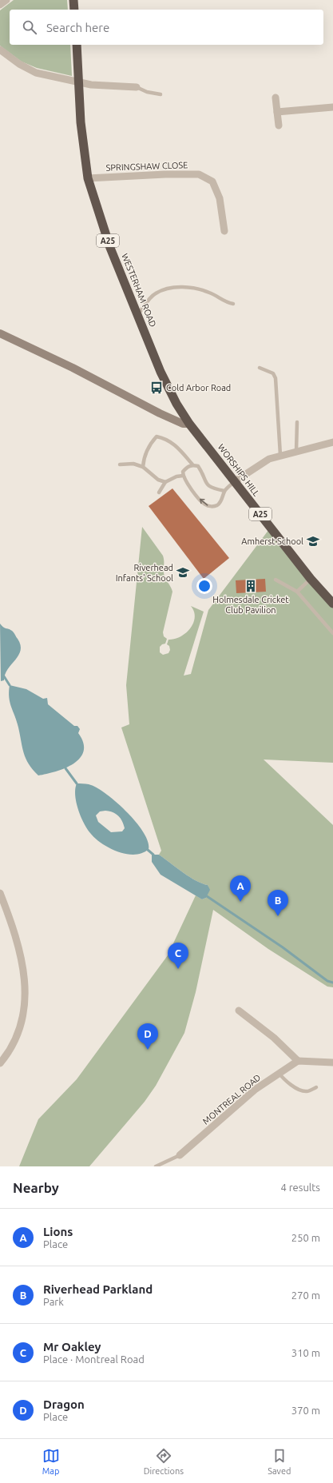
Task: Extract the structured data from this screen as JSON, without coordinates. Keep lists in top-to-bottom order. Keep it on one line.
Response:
{"streets":{"highway":["A25","WESTERHAM ROAD","WORSHIPS HILL"],"street":["SPRINGSHAW CLOSE","MONTREAL ROAD"]},"crossings":[["SPRINGSHAW CLOSE","WESTERHAM ROAD"],["WESTERHAM ROAD","WORSHIPS HILL"]],"places":{"bus stop":["Cold Arbor Road"],"school or university":["Amherst School","Riverhead Infants' School"],"building":["Holmesdale Cricket Club Pavilion"]},"page":{"search":"Search here","pins":["A","B","C","D"],"heading":["Nearby","4 results"],"list":[{"mark":"A","name":"Lions","note":"Place","value":"250 m"},{"mark":"B","name":"Riverhead Parkland","note":"Park","value":"270 m"},{"mark":"C","name":"Mr Oakley","note":"Place · Montreal Road","value":"310 m"},{"mark":"D","name":"Dragon","note":"Place","value":"370 m"}],"nav":["Map","Directions","Saved"]}}
